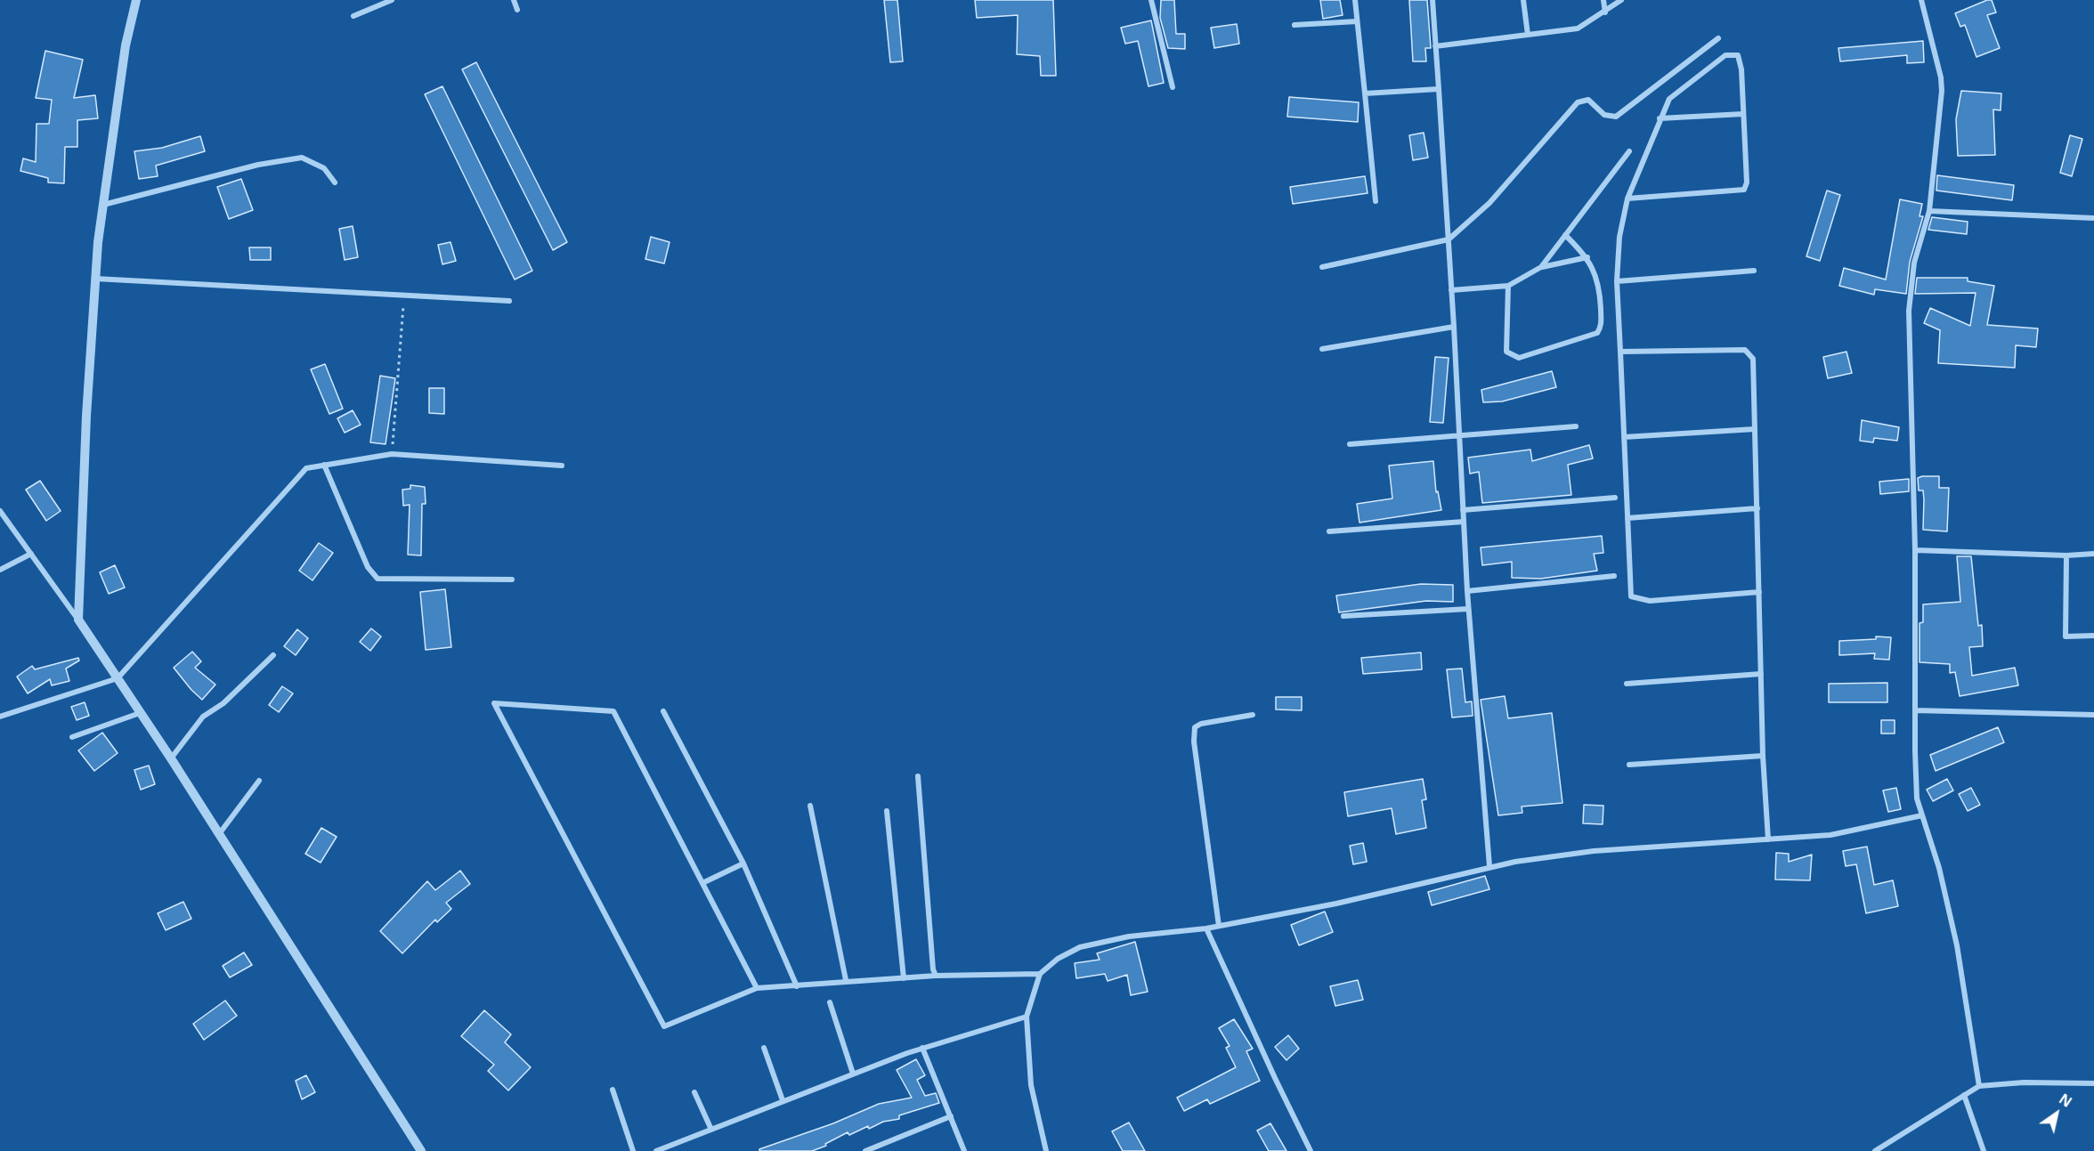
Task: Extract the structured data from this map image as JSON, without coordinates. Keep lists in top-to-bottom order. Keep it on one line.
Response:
{"north":"top right"}
